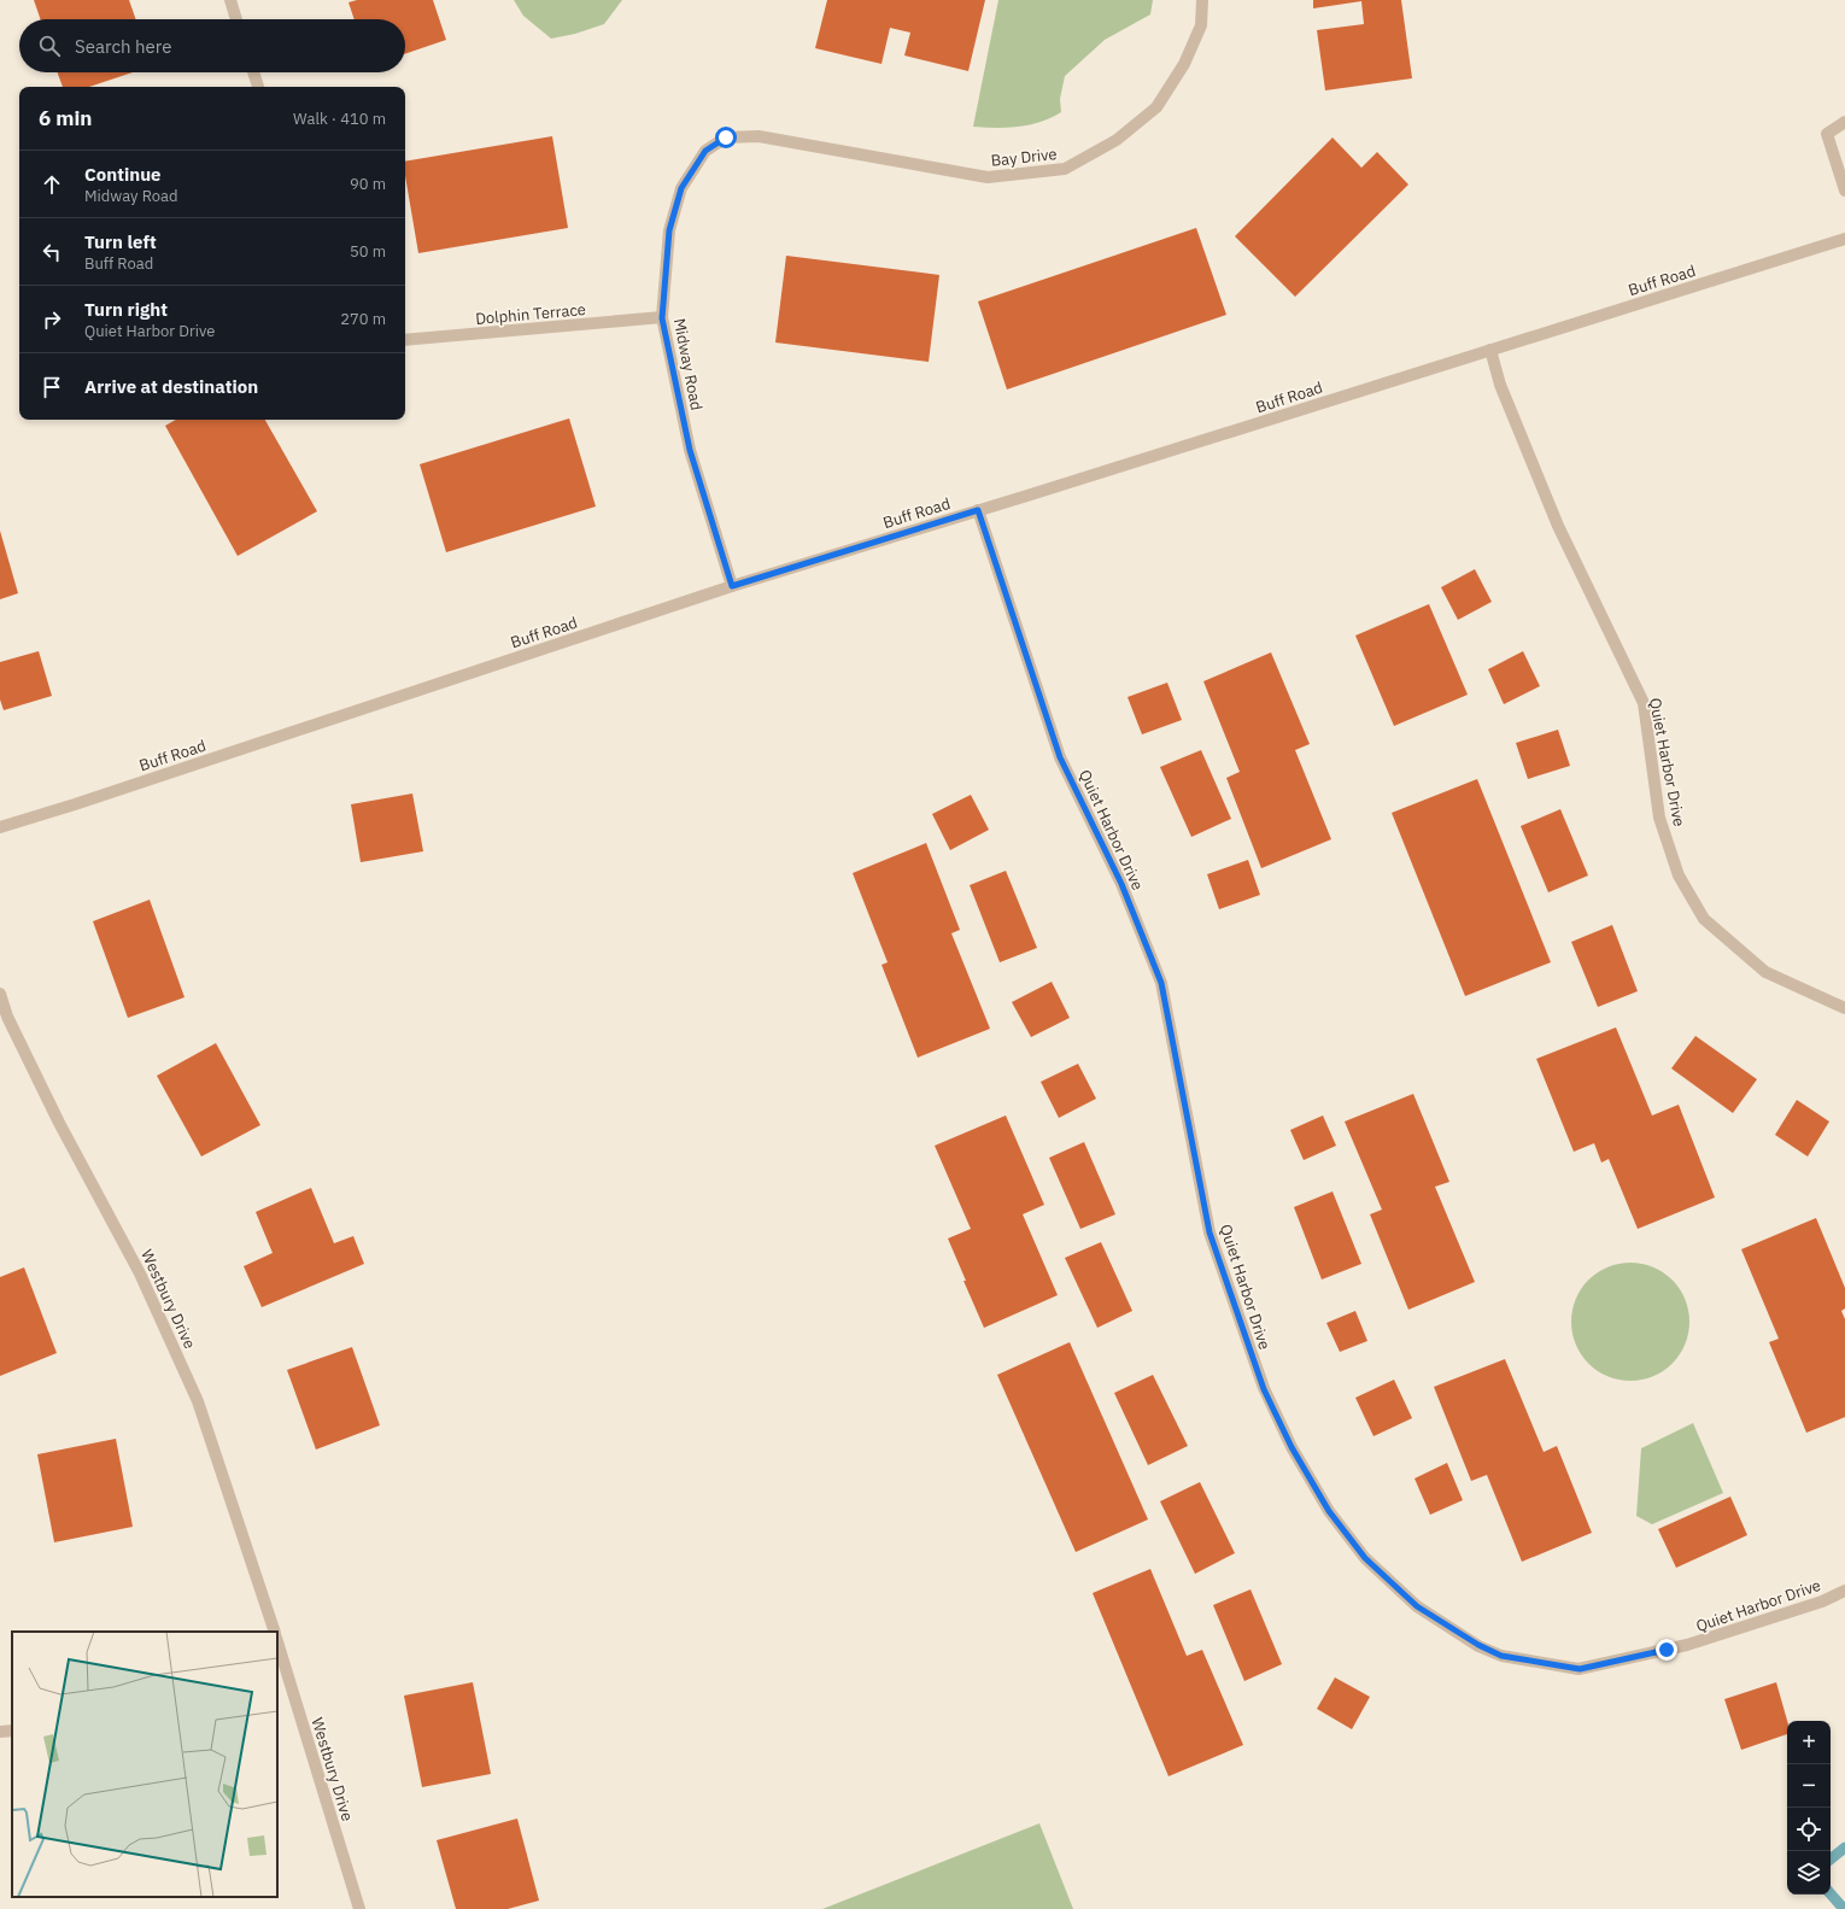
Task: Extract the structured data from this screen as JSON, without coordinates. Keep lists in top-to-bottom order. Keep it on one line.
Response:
{"streets":{"street":["Bay Drive","Buff Road","Dolphin Terrace","Midway Road","Quiet Harbor Drive","Westbury Drive"]},"crossings":[["Bay Drive","Midway Road"],["Buff Road","Midway Road"],["Buff Road","Quiet Harbor Drive"],["Dolphin Terrace","Midway Road"]],"page":{"search":"Search here","heading":["6 min","Walk · 410 m"],"list":[["Continue","Midway Road","90 m"],["Turn left","Buff Road","50 m"],["Turn right","Quiet Harbor Drive","270 m"],"Arrive at destination"],"map_buttons":["+","−"]}}
